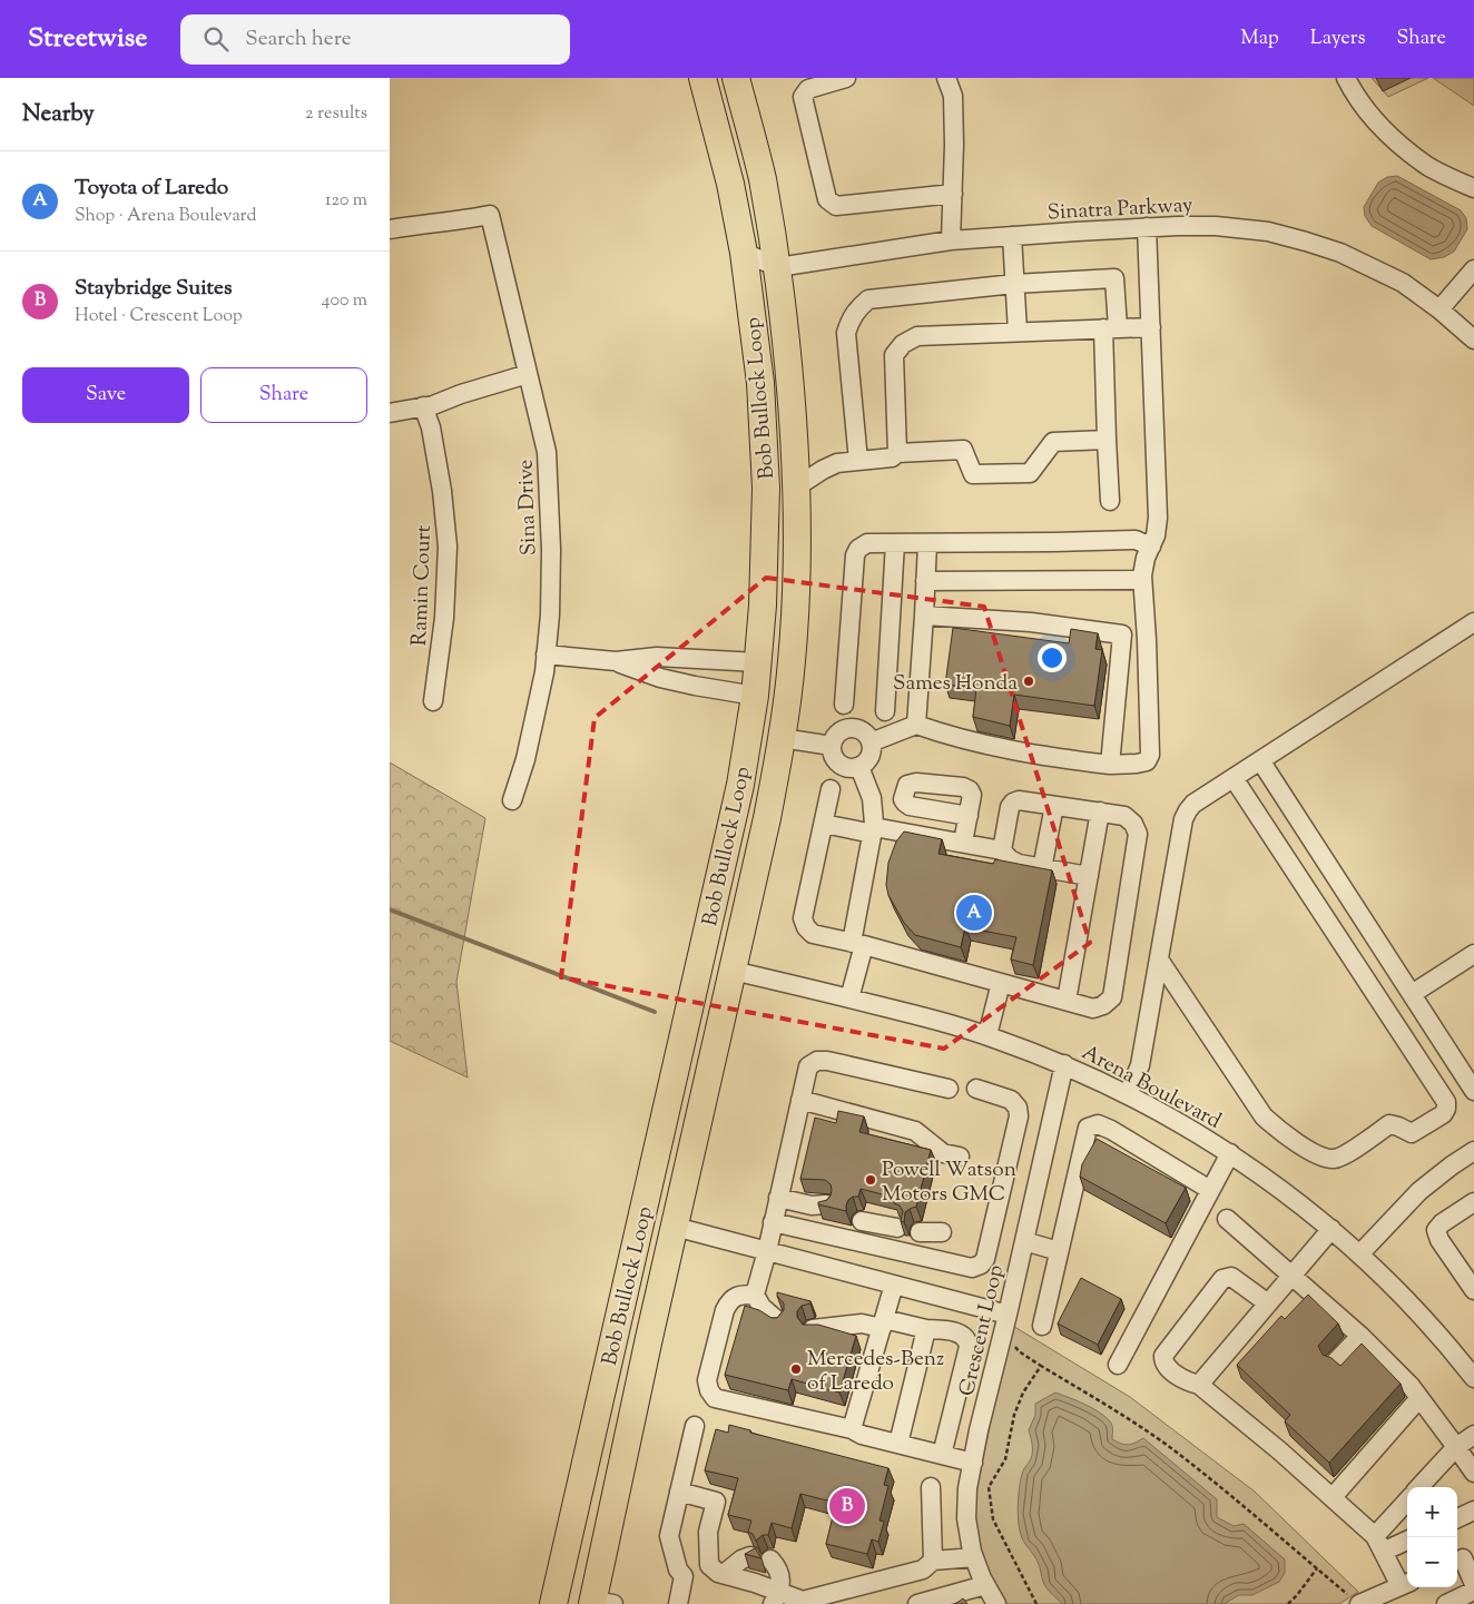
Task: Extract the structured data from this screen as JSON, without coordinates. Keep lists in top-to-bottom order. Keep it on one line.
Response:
{"streets":{"highway":["Bob Bullock Loop"],"street":["Sinatra Parkway","Sina Drive","Ramin Court","Arena Boulevard","Crescent Loop"]},"crossings":[["Sinatra Parkway","Bob Bullock Loop"],["Bob Bullock Loop","Arena Boulevard"],["Arena Boulevard","Crescent Loop"]],"places":["Sames Honda","Powell Watson Motors GMC","Mercedes-Benz of Laredo"],"page":{"header":"Streetwise","search":"Search here","nav":["Map","Layers","Share"],"heading":["Nearby","2 results"],"list":[{"mark":"A","name":"Toyota of Laredo","note":"Shop · Arena Boulevard","value":"120 m"},{"mark":"B","name":"Staybridge Suites","note":"Hotel · Crescent Loop","value":"400 m"}],"buttons":["Save","Share"],"pins":["A","B"],"map_buttons":["+","−"]}}
